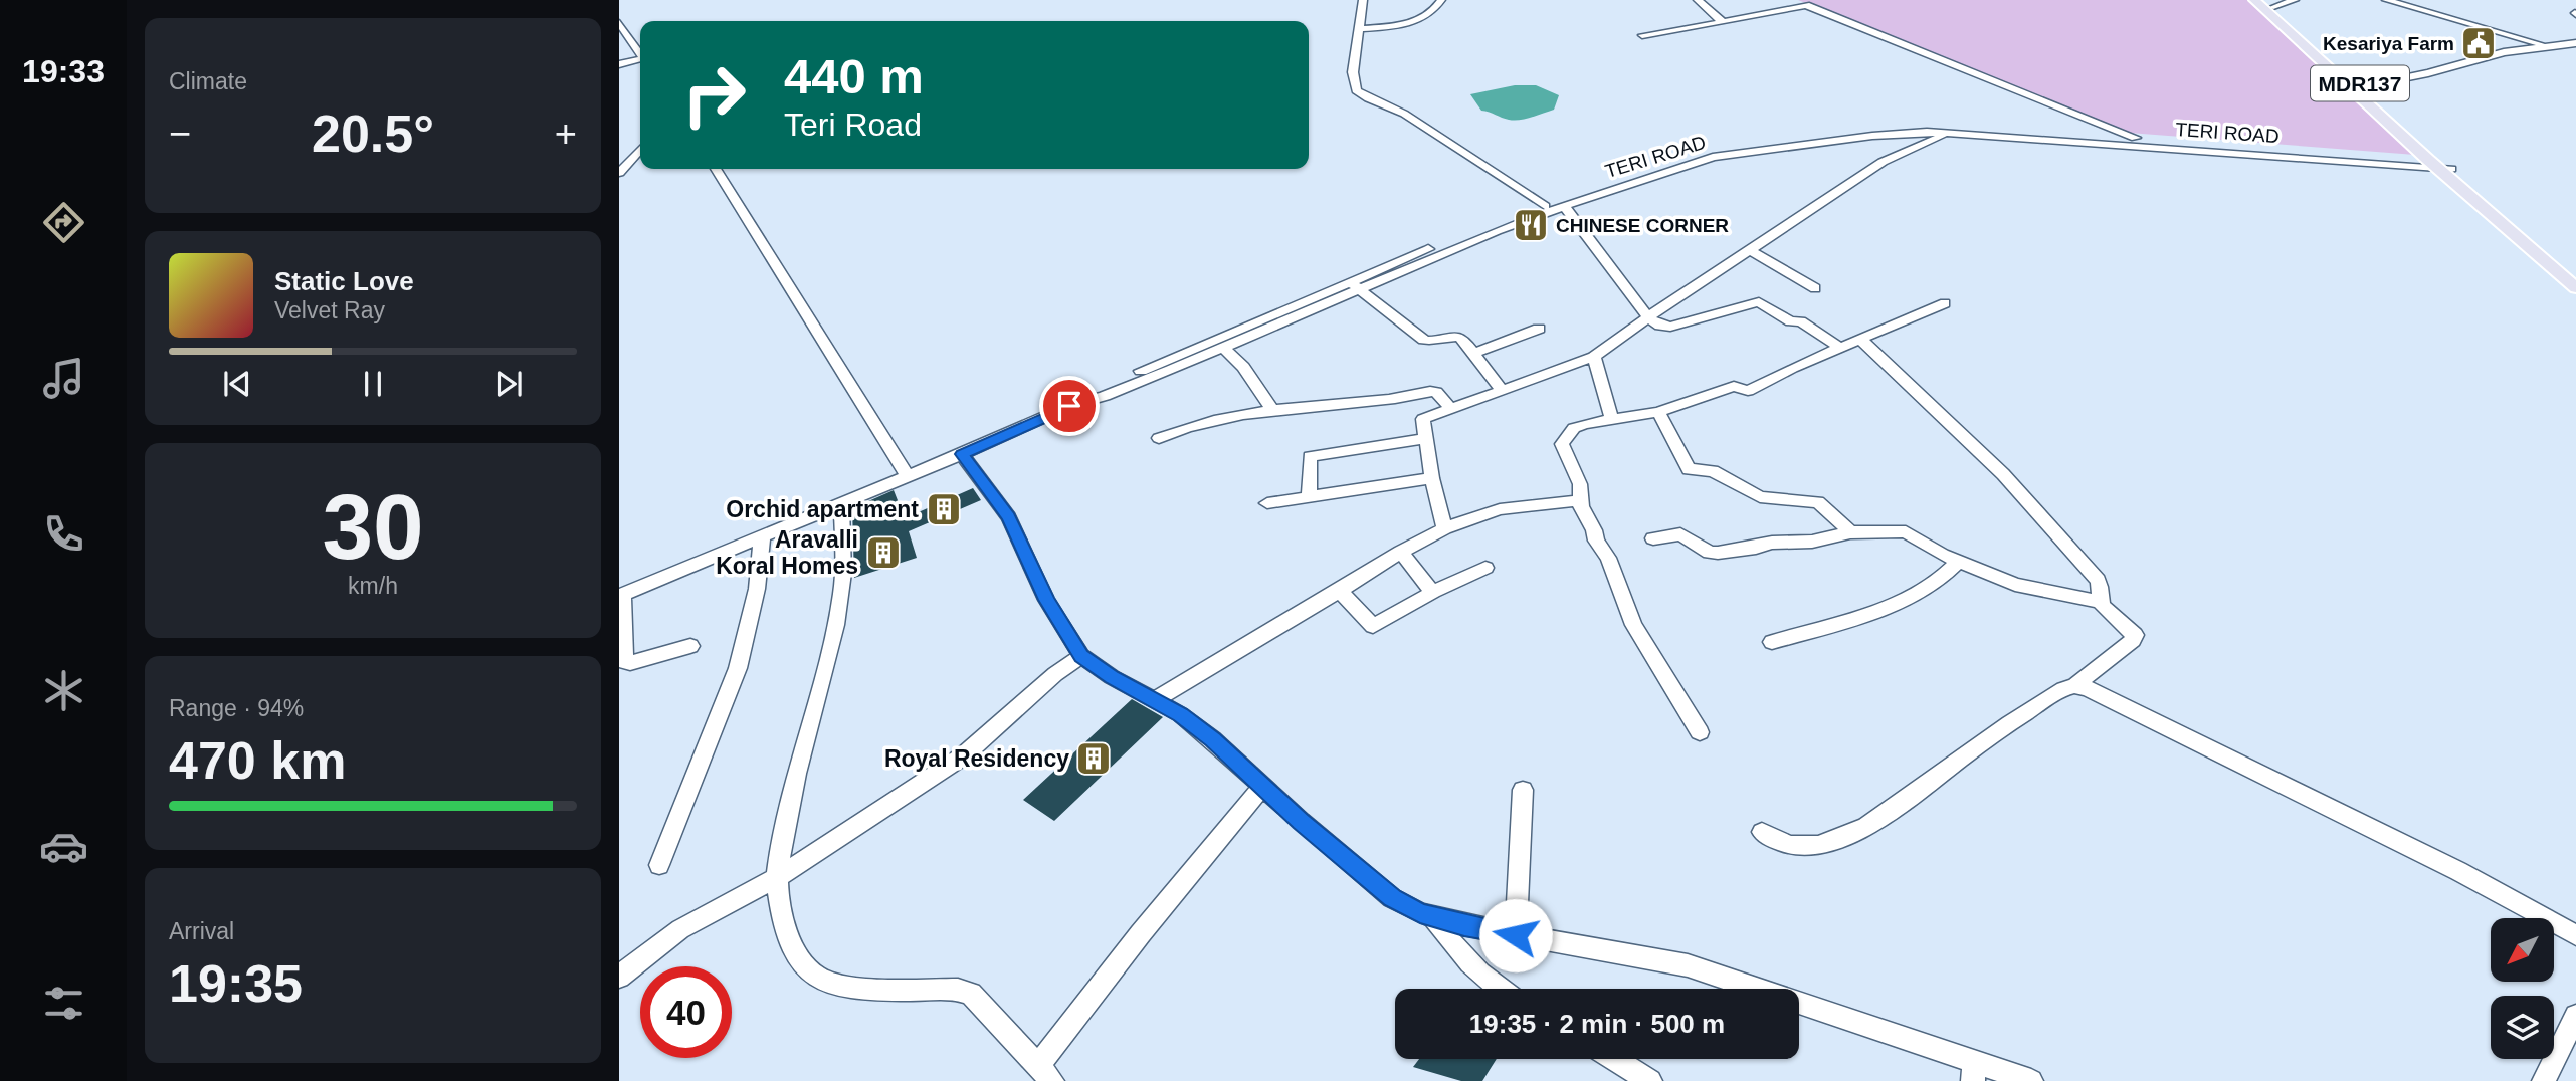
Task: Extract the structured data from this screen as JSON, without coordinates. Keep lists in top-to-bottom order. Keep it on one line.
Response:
{"streets":{"main road":["MDR137"],"street":["TERI ROAD"]},"crossings":[["MDR137","TERI ROAD"]],"places":{"public building":["Kesariya Farm"],"restaurant":["CHINESE CORNER"],"building":["Orchid apartment","Aravalli Koral Homes","Royal Residency"]},"north":"bottom left","page":{"tabs":"19:33","tile":["Climate",["30","km/h"],["Range · 94%","470 km"],["Arrival","19:35"]],"turn":["440 m","Teri Road"],"heat":["−","20.5°","+"],"song":["Static Love","Velvet Ray"],"limit":"40","trip":"19:35 · 2 min · 500 m"}}
